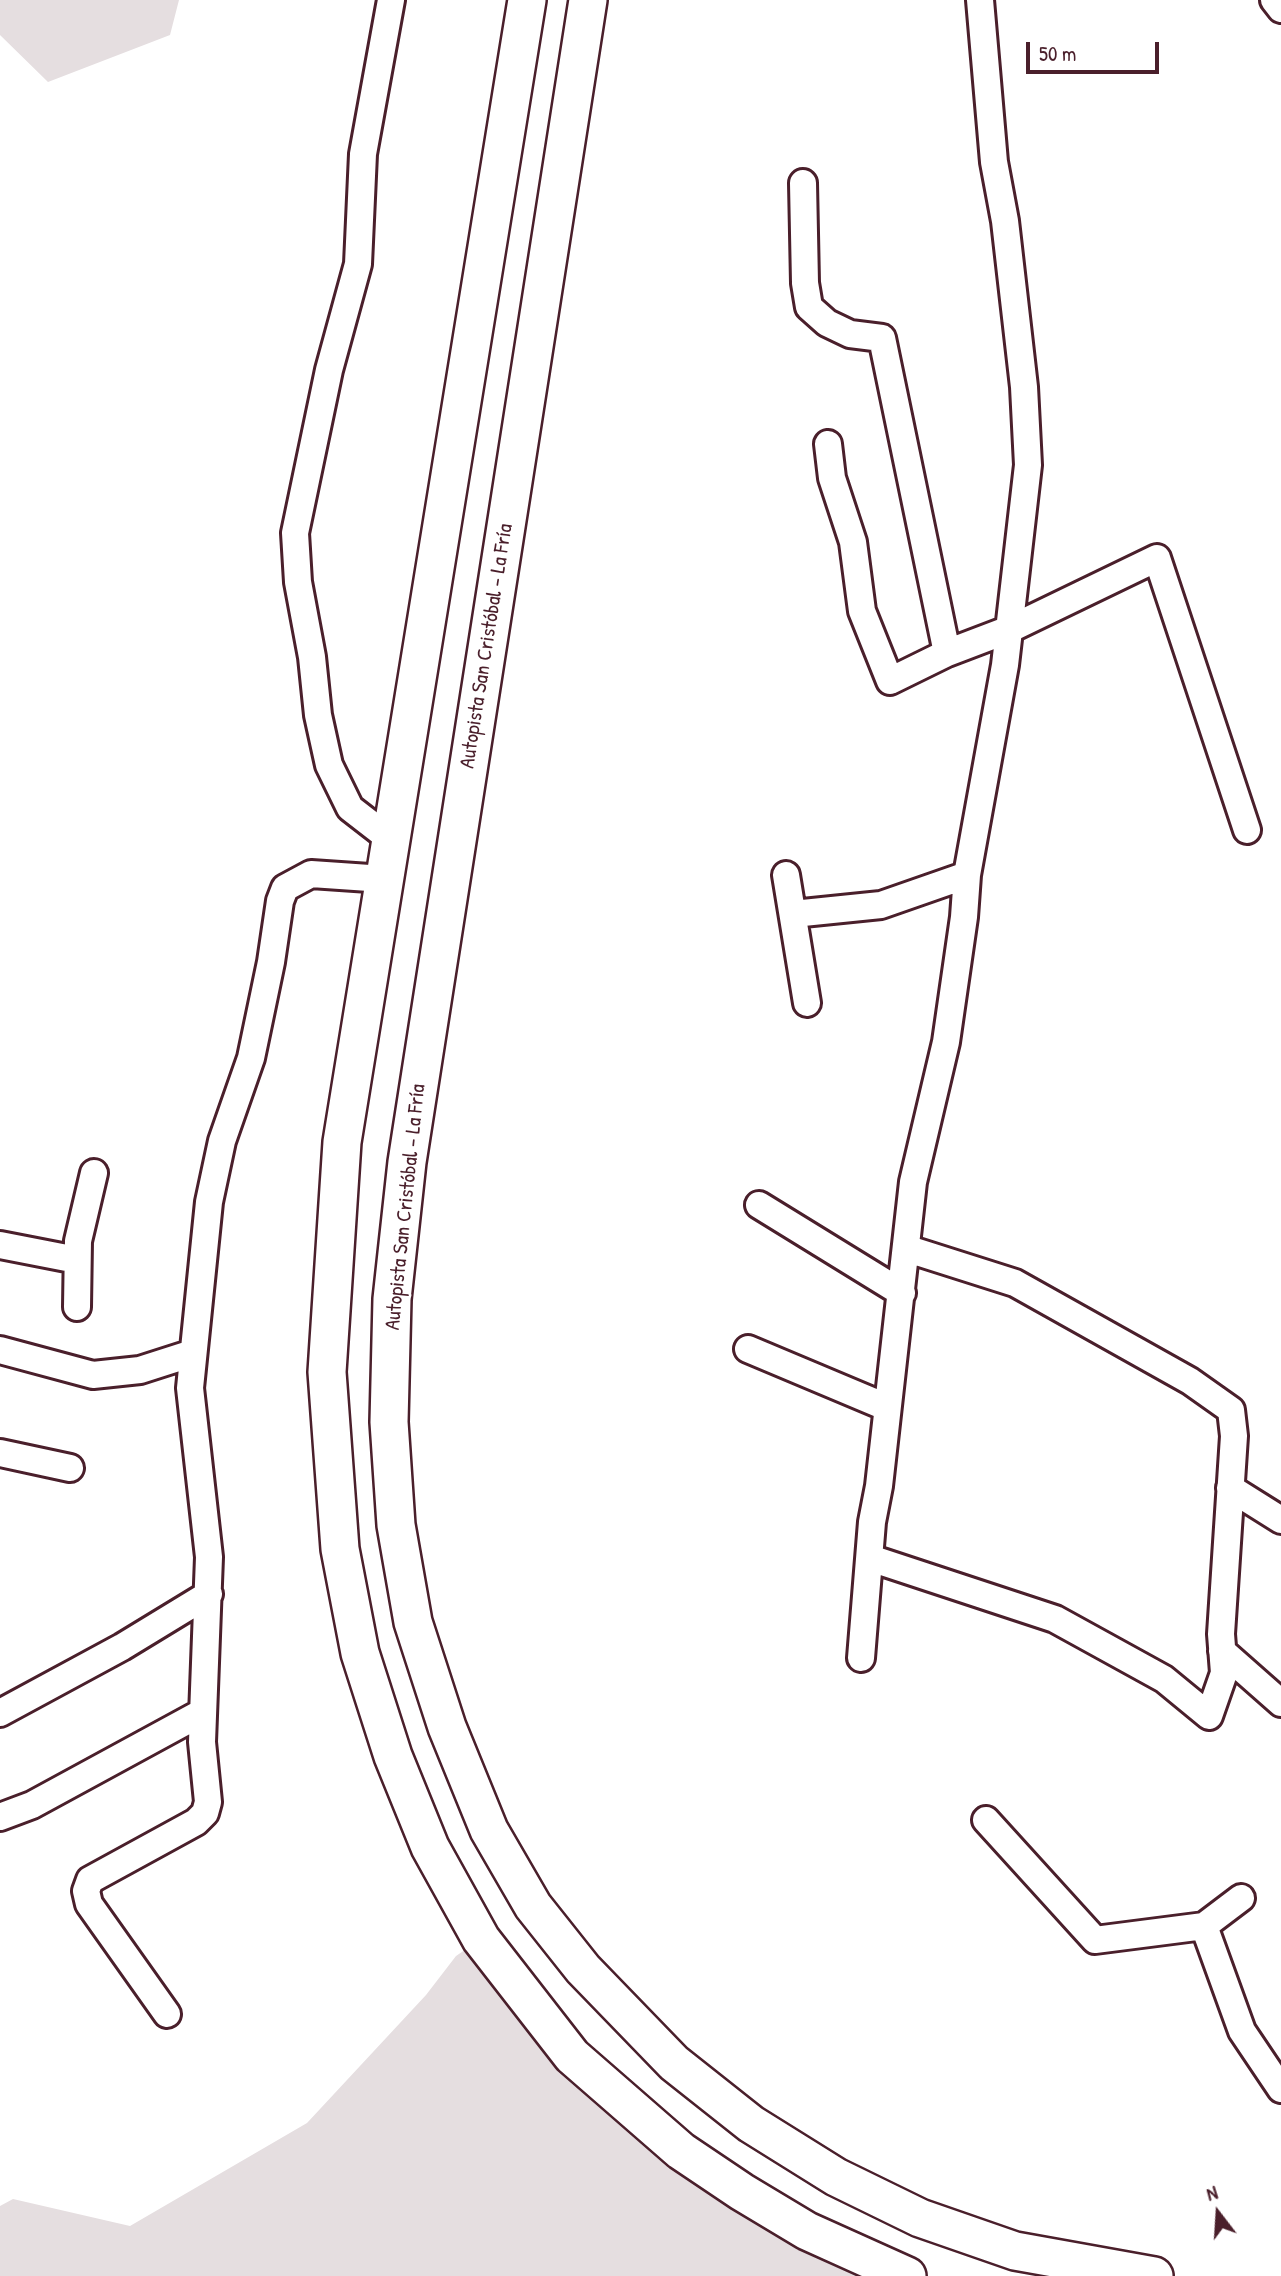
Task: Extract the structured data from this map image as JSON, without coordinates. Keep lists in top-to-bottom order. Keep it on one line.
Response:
{"streets":{"highway":["Autopista San Cristóbal - La Fría"]},"scale_bar":"50 m","north":"top"}
